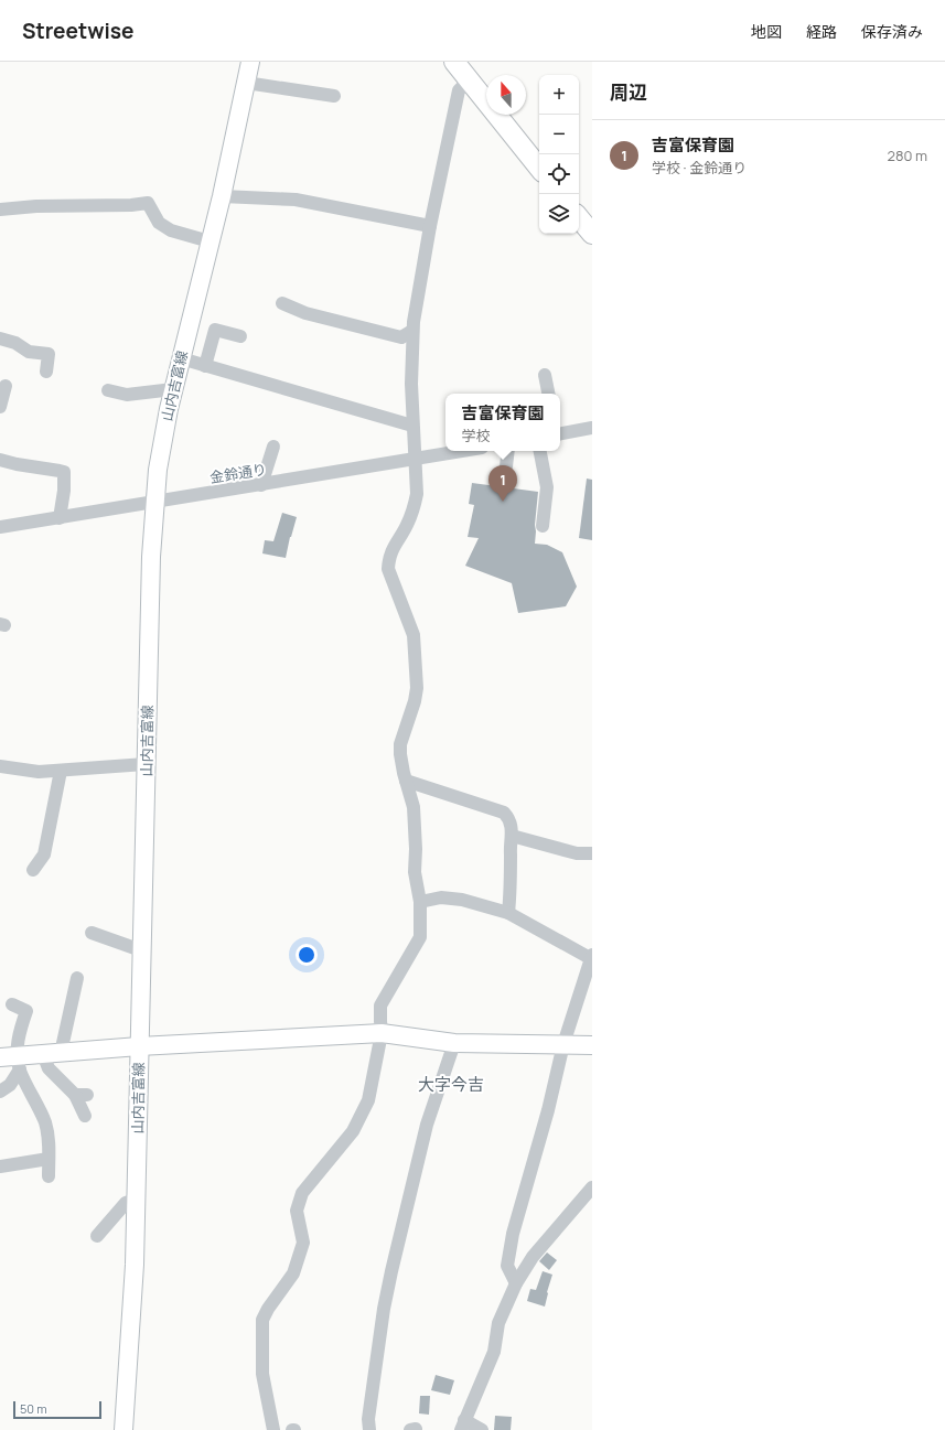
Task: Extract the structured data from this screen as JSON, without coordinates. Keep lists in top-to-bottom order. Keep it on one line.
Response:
{"streets":{"main road":["山内吉富線"],"street":["金鈴通り"]},"crossings":[["山内吉富線","金鈴通り"]],"districts":["大字今吉"],"scale_bar":"50 m","north":"top","page":{"header":"Streetwise","nav":["地図","経路","保存済み"],"heading":"周辺","map_buttons":["+","−"],"list":[{"mark":"1","name":"吉富保育園","note":"学校 · 金鈴通り","value":"280 m"}],"popup":["吉富保育園","学校"],"pins":"1","scale":"50 m"}}
